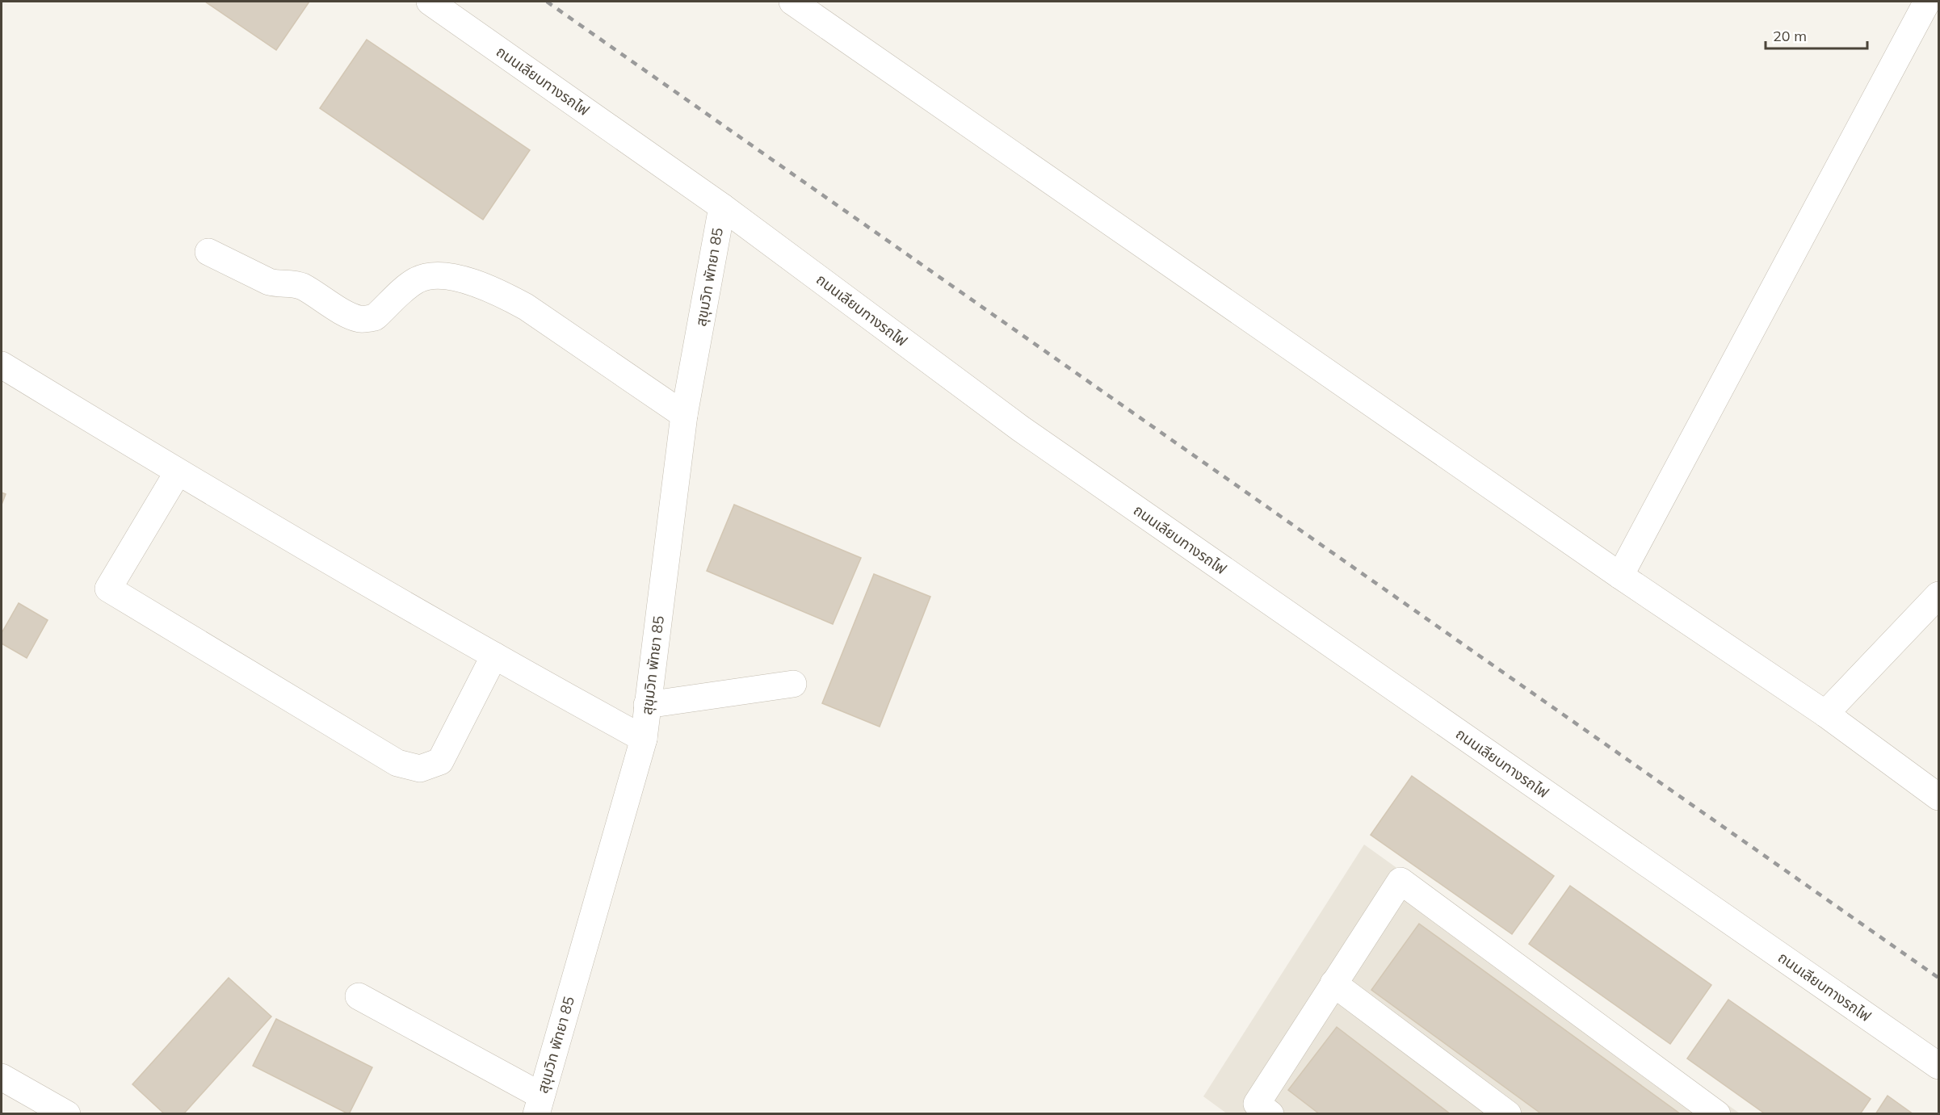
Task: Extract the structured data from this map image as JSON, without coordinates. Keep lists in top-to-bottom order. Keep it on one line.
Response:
{"streets":{"street":["ถนนเลียบทางรถไฟ","สุขุมวิท พัทยา 85"]},"crossings":[["ถนนเลียบทางรถไฟ","สุขุมวิท พัทยา 85"]],"scale_bar":"20 m"}
